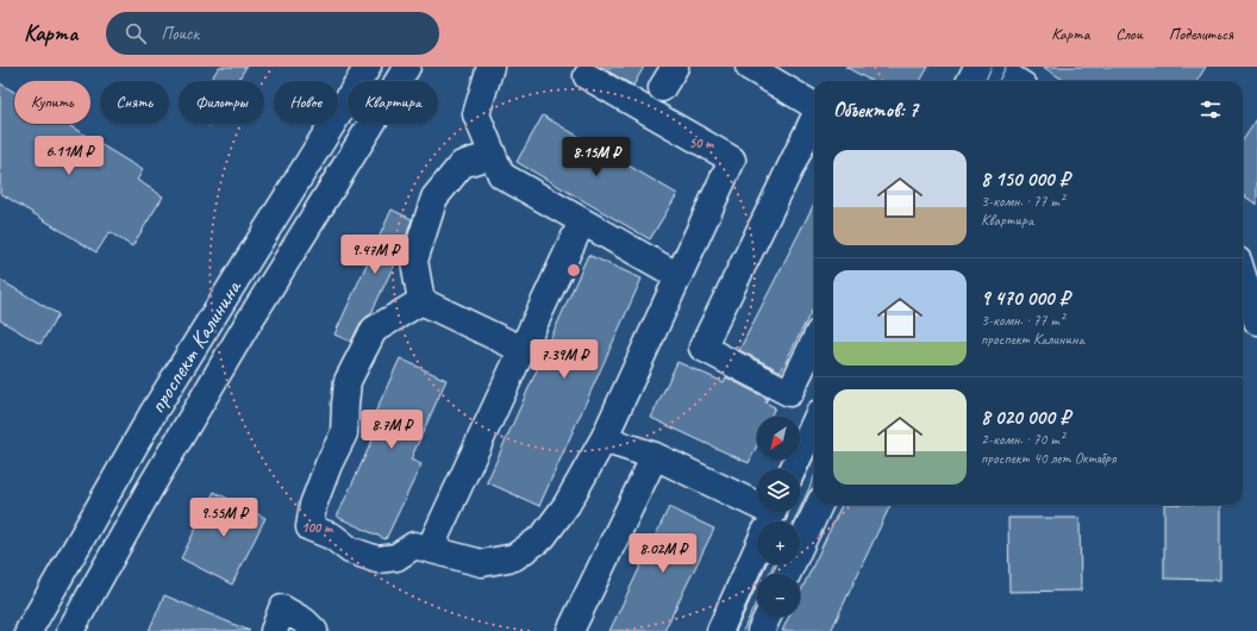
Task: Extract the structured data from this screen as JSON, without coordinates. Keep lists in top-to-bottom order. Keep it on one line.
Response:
{"streets":{"main road":["проспект Калинина"]},"north":"bottom left","page":{"header":"Карта","search":"Поиск","nav":["Карта","Слои","Поделиться"],"chip":["Купить","Снять","Фильтры","Новое","Квартира"],"heading":"Объектов: 7","price":["6.11M ₽","8.15M ₽","9.47M ₽","7.39M ₽","8.7M ₽","9.55M ₽","8.02M ₽"],"list":[{"name":"8 150 000 ₽","note":"3-комн. · 77 m² · Квартира"},{"name":"9 470 000 ₽","note":"3-комн. · 77 m² · проспект Калинина"},{"name":"8 020 000 ₽","note":"2-комн. · 70 m² · проспект 40 лет Октября"}],"map_buttons":["+","−"]},"rings":["50 m","100 m"]}
